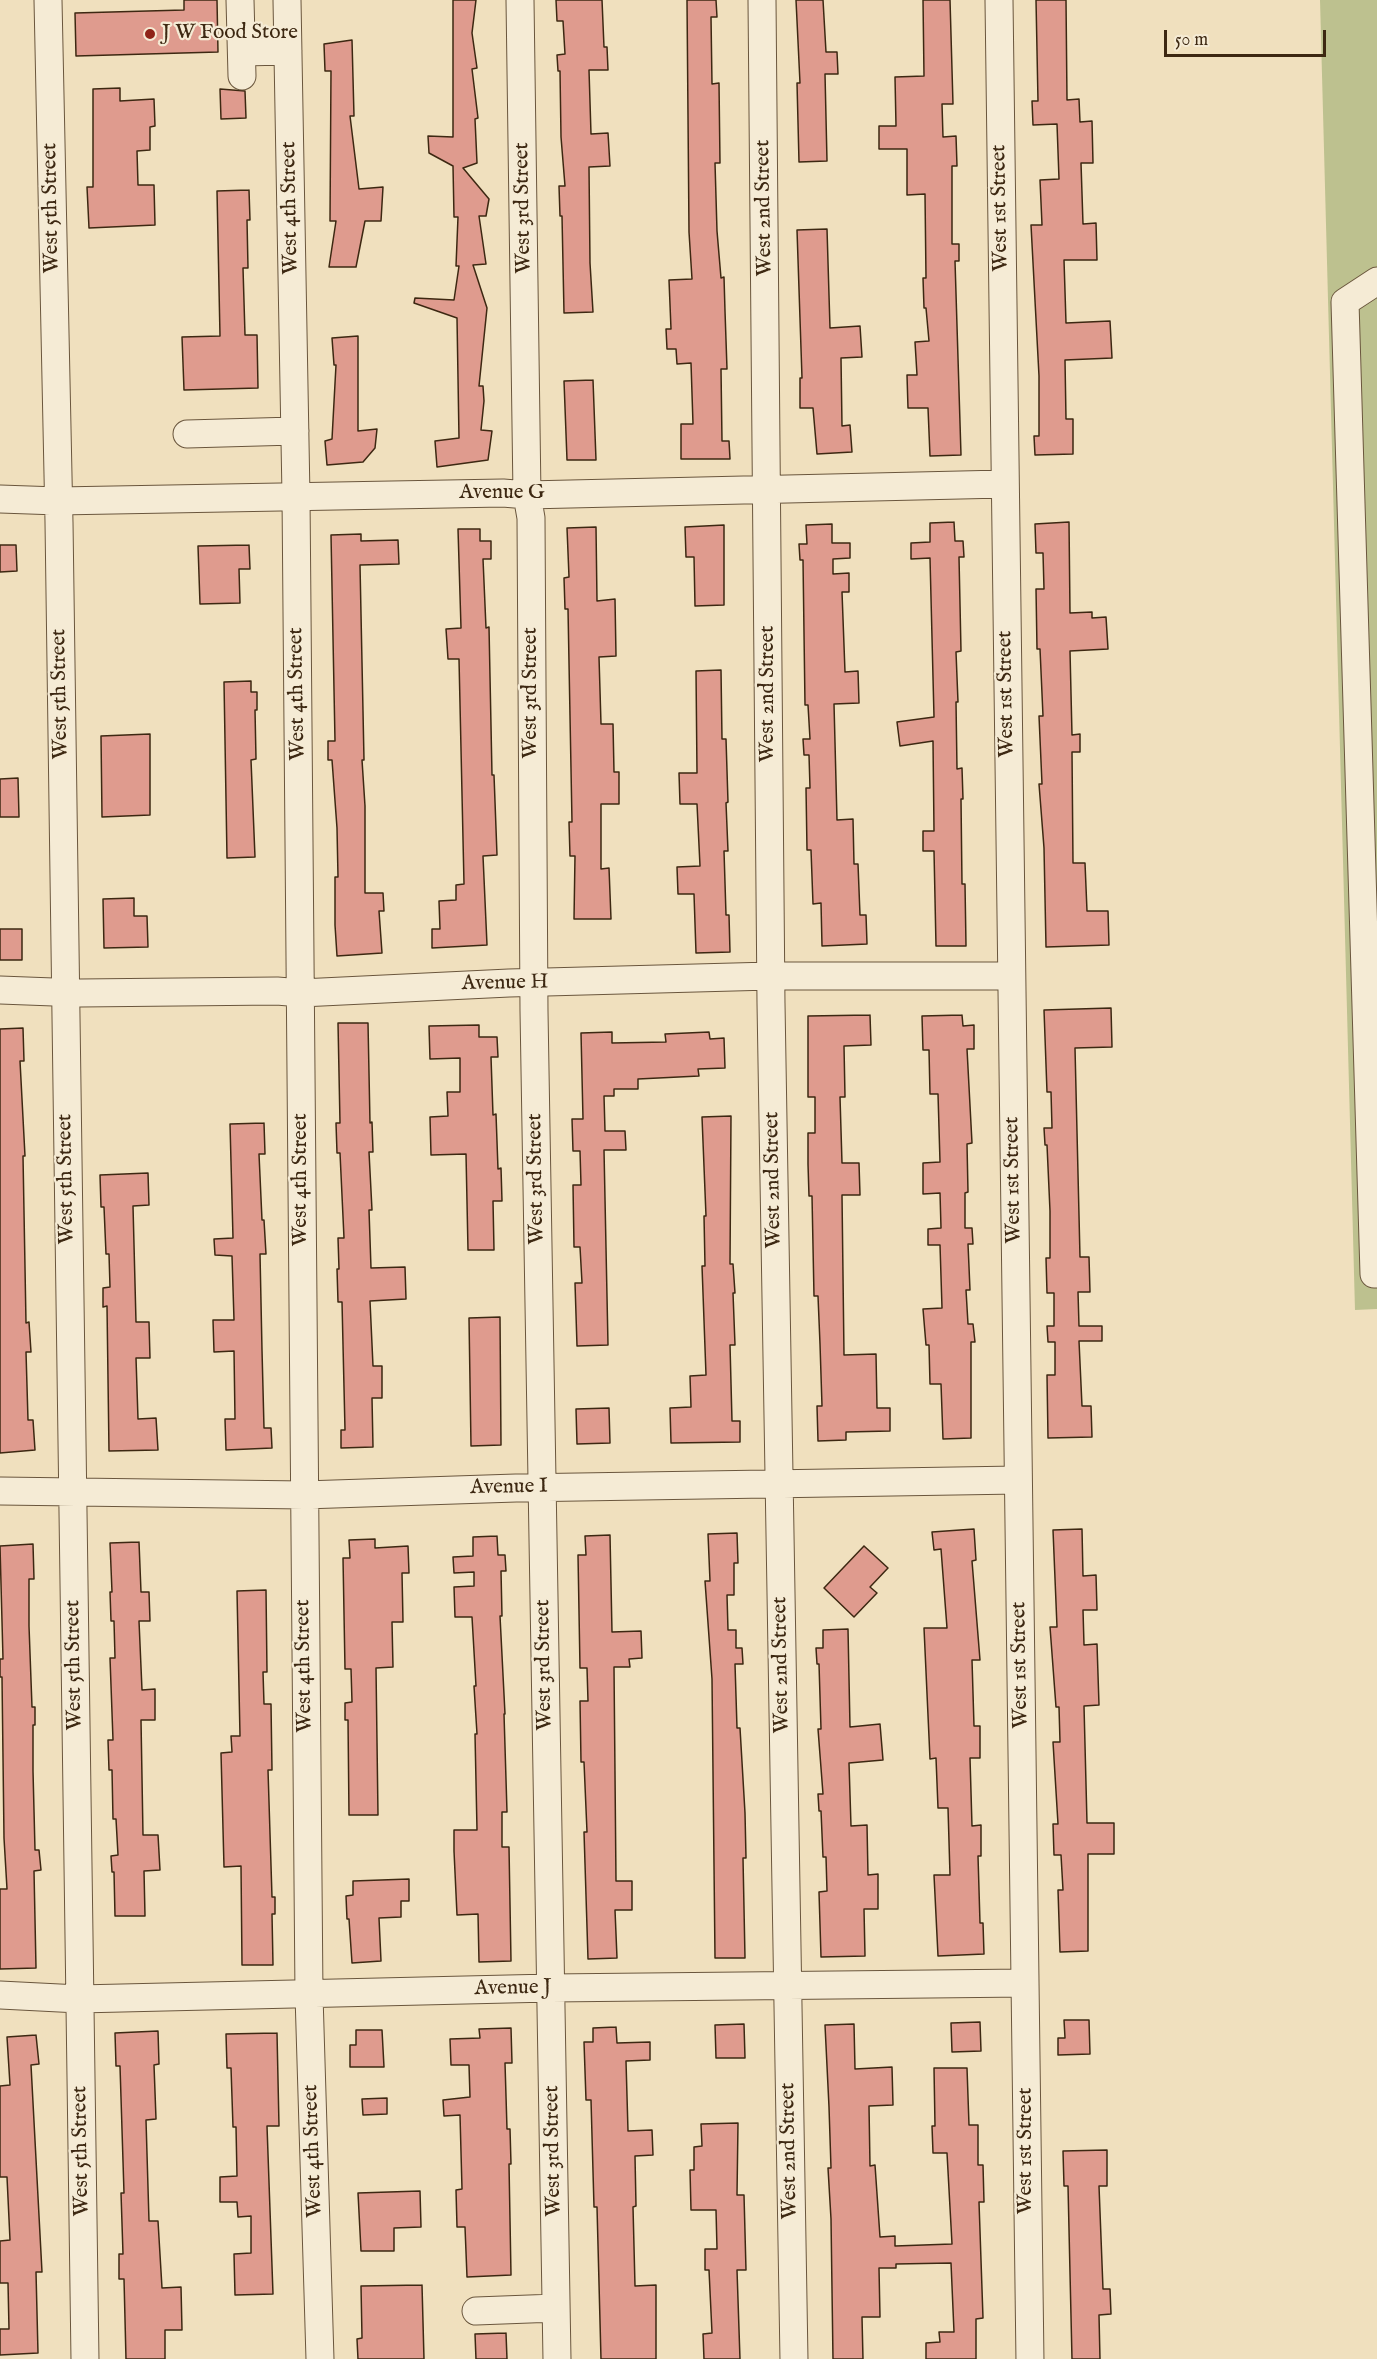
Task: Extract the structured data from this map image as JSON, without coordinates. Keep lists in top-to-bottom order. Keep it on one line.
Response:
{"streets":{"street":["West 5th Street","West 4th Street","West 3rd Street","West 2nd Street","West 1st Street","Avenue G","Avenue H","Avenue I","Avenue J"]},"crossings":[["West 5th Street","Avenue G"],["West 5th Street","Avenue H"],["West 5th Street","Avenue I"],["West 5th Street","Avenue J"],["West 4th Street","Avenue G"],["West 4th Street","Avenue H"],["West 4th Street","Avenue I"],["West 4th Street","Avenue J"],["West 3rd Street","Avenue G"],["West 3rd Street","Avenue H"],["West 3rd Street","Avenue I"],["West 3rd Street","Avenue J"],["West 2nd Street","Avenue G"],["West 2nd Street","Avenue H"],["West 2nd Street","Avenue I"],["West 2nd Street","Avenue J"],["West 1st Street","Avenue G"],["West 1st Street","Avenue H"],["West 1st Street","Avenue I"],["West 1st Street","Avenue J"]],"places":["J W Food Store"],"scale_bar":"50 m"}
